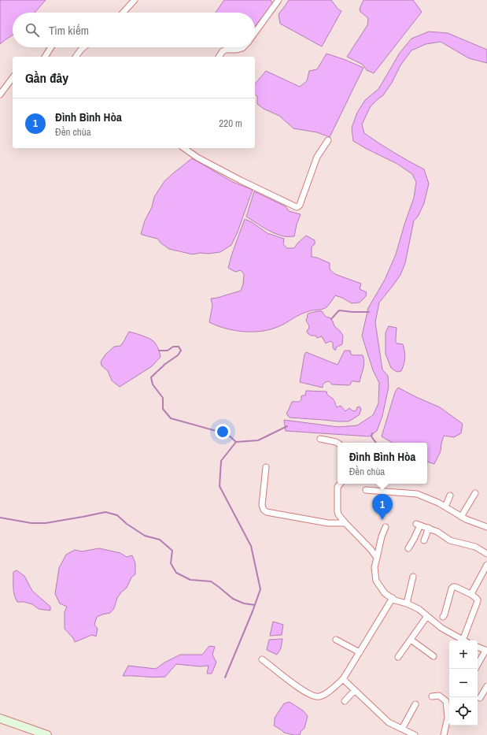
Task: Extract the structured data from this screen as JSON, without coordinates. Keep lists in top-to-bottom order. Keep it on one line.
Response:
{"page":{"search":"Tìm kiếm","heading":"Gần đây","list":[{"mark":"1","name":"Đình Bình Hòa","note":"Đền chùa","value":"220 m"}],"popup":["Đình Bình Hòa","Đền chùa"],"pins":"1","map_buttons":["+","−"]}}
